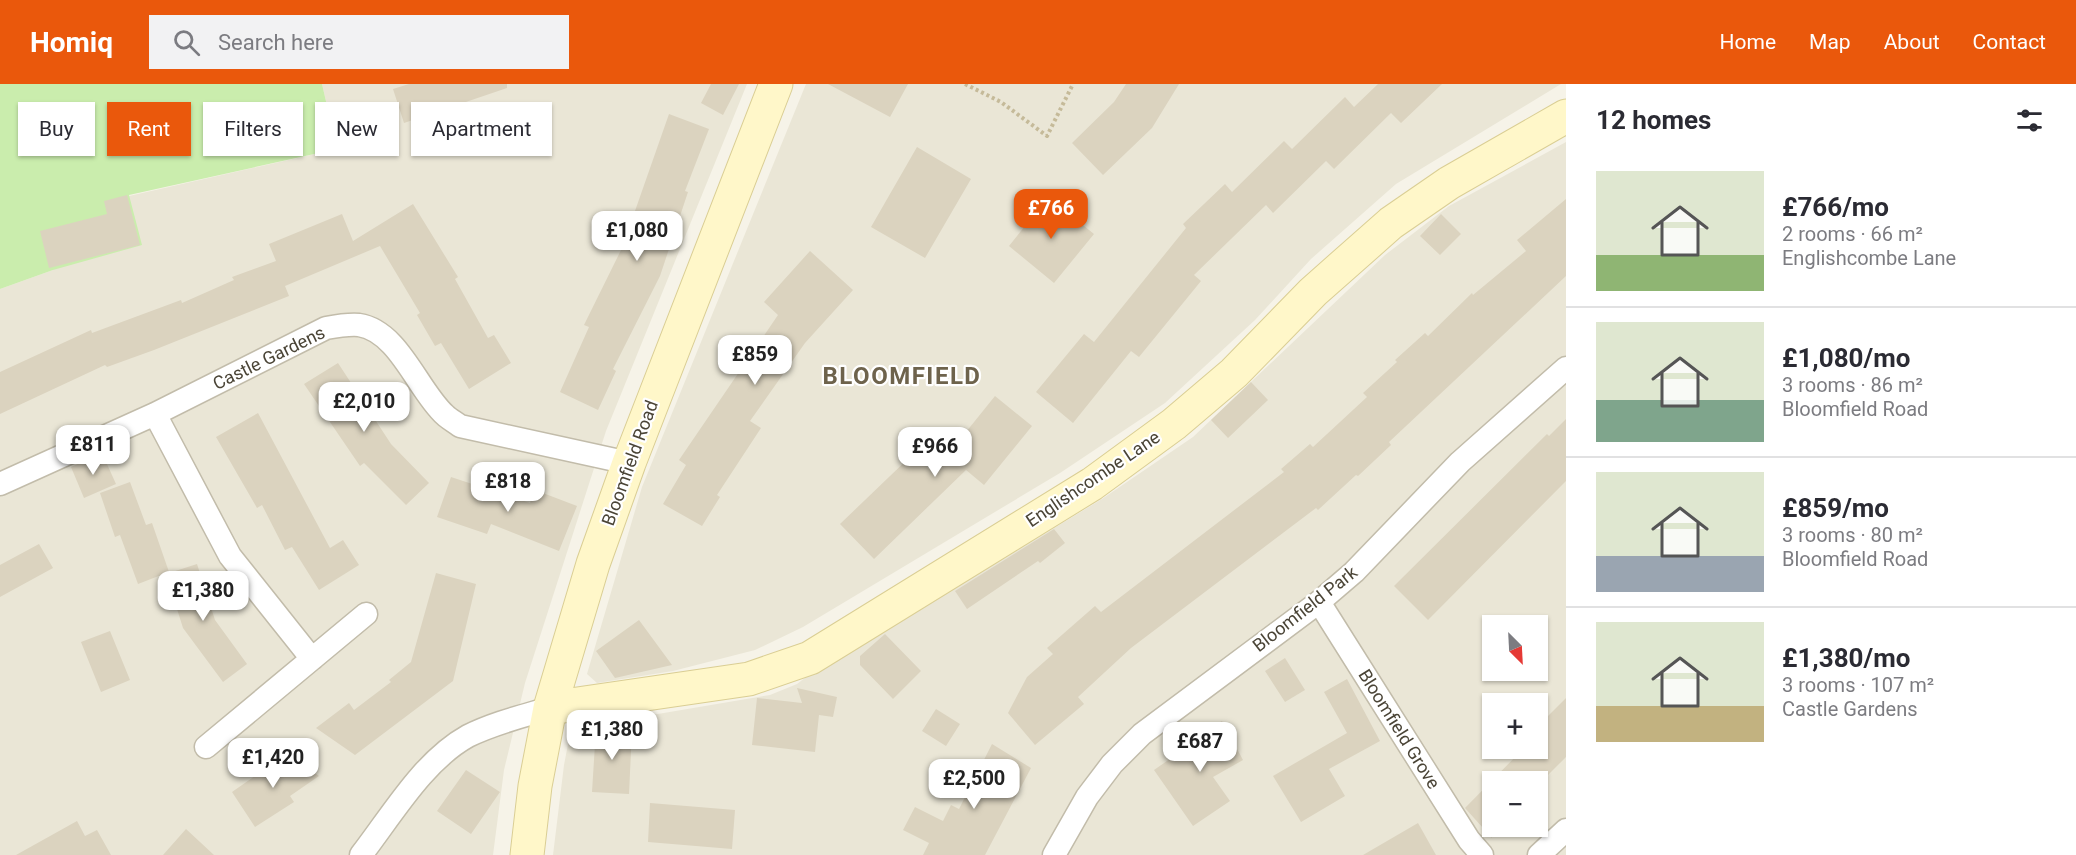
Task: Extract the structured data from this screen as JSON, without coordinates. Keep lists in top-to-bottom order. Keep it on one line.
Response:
{"streets":{"street":["Castle Gardens","Bloomfield Road","Englishcombe Lane","Bloomfield Park","Bloomfield Grove"]},"crossings":[["Castle Gardens","Bloomfield Road"],["Bloomfield Road","Englishcombe Lane"],["Bloomfield Park","Bloomfield Grove"]],"districts":["BLOOMFIELD"],"north":"bottom right","page":{"header":"Homiq","search":"Search here","nav":["Home","Map","About","Contact"],"heading":"12 homes","chip":["Buy","Rent","Filters","New","Apartment"],"list":[{"name":"£766/mo","note":"2 rooms · 66 m² · Englishcombe Lane"},{"name":"£1,080/mo","note":"3 rooms · 86 m² · Bloomfield Road"},{"name":"£859/mo","note":"3 rooms · 80 m² · Bloomfield Road"},{"name":"£1,380/mo","note":"3 rooms · 107 m² · Castle Gardens"}],"price":["£766","£1,080","£859","£2,010","£811","£966","£818","£1,380","£1,380","£687","£1,420","£2,500"],"map_buttons":["+","−"]}}
